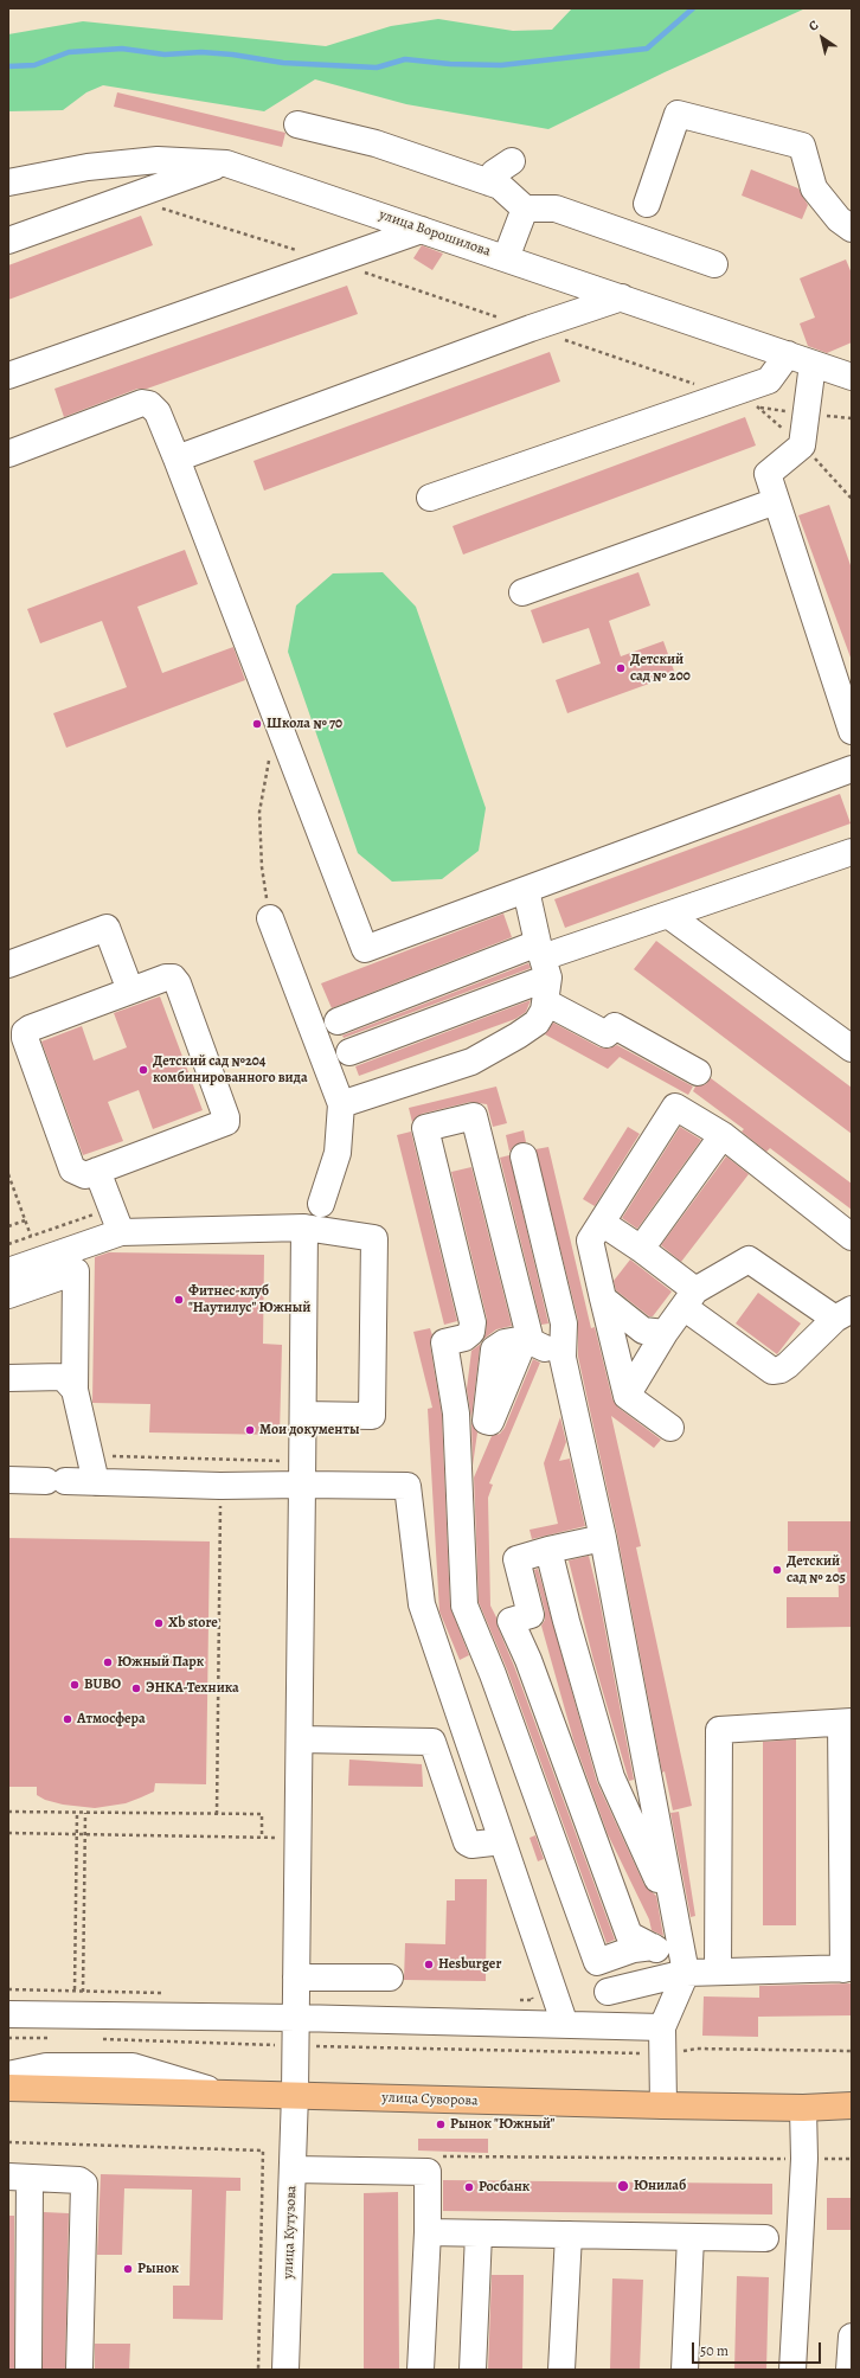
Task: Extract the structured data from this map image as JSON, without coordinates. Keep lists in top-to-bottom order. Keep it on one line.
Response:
{"streets":{"main road":["улица Суворова"],"street":["улица Ворошилова","улица Кутузова"]},"crossings":[["улица Суворова","улица Кутузова"]],"places":["Детский сад № 200","Школа № 70","Детский сад №204 комбинированного вида","Фитнес-клуб \"Наутилус\" Южный","Мои документы","Детский сад № 205","Xb store","Южный Парк","BUBO","ЭНКА-Техника","Атмосфера","Hesburger","Рынок \"Южный\"","Юнилаб","Росбанк","Рынок"],"scale_bar":"50 m","north":"top left"}
